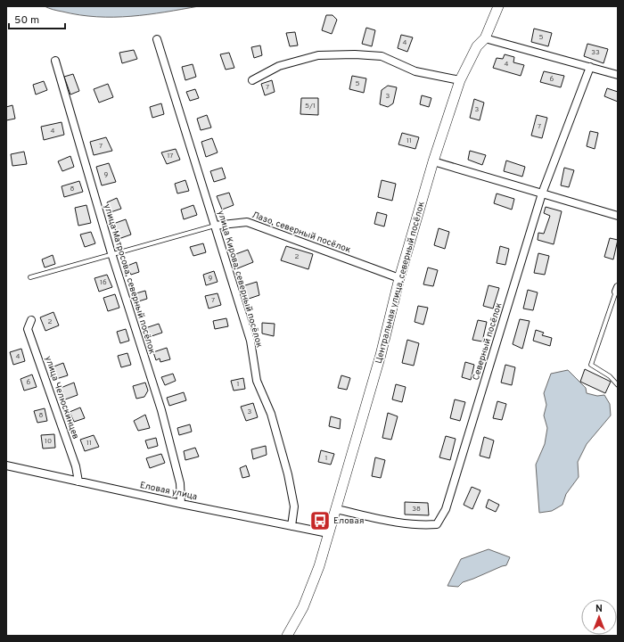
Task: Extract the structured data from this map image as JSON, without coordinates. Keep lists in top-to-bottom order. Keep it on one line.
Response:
{"streets":{"street":["Лазо, северный посёлок","улица Матросова, северный посёлок","улица Кирова, северный посёлок","Центральная улица, северный посёлок","Северный посёлок","улица Челюскинцев","Еловая улица"]},"crossings":[["Лазо, северный посёлок","улица Матросова, северный посёлок"],["Лазо, северный посёлок","улица Кирова, северный посёлок"],["Лазо, северный посёлок","Центральная улица, северный посёлок"],["улица Матросова, северный посёлок","Еловая улица"],["улица Кирова, северный посёлок","Еловая улица"],["Центральная улица, северный посёлок","Северный посёлок"],["Центральная улица, северный посёлок","Еловая улица"],["улица Челюскинцев","Еловая улица"]],"places":{"bus stop":["Еловая"]},"house_numbers":["5","4","33","4","6","5","7","3","5/1","3","7","4","11","7","17","9","8","2","9","16","7","2","4","6","1","3","8","10","11","1","38"],"scale_bar":"50 m","north":"top"}
